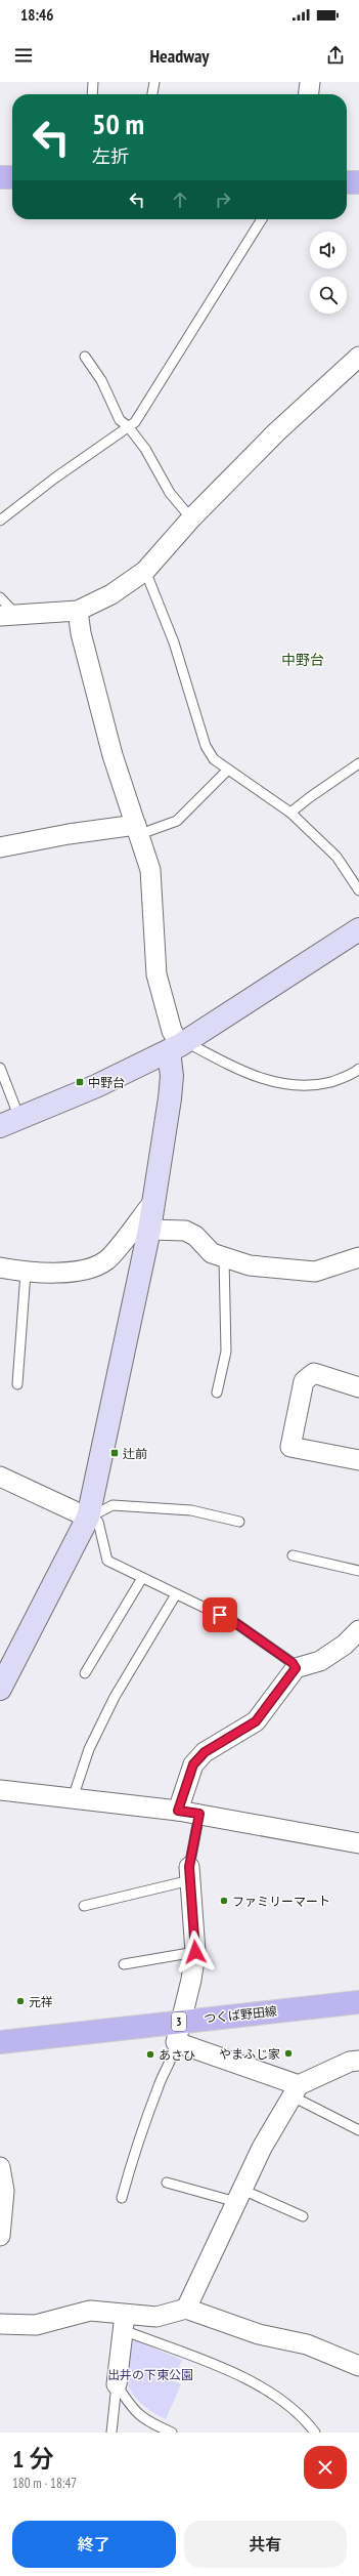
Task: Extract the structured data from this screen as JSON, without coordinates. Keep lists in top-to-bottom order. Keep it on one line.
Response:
{"streets":{"main road":["つくば野田線","3"]},"districts":["中野台"],"parks":["出井の下東公園"],"places":{"transit":["中野台","辻前"],"other":["ファミリーマート","元祥","やまふじ家","あさひ"]},"page":{"status":"18:46","header":"Headway","turn":["50 m","左折"],"heading":["1 分","180 m · 18:47"],"buttons":["終了","共有"]}}
